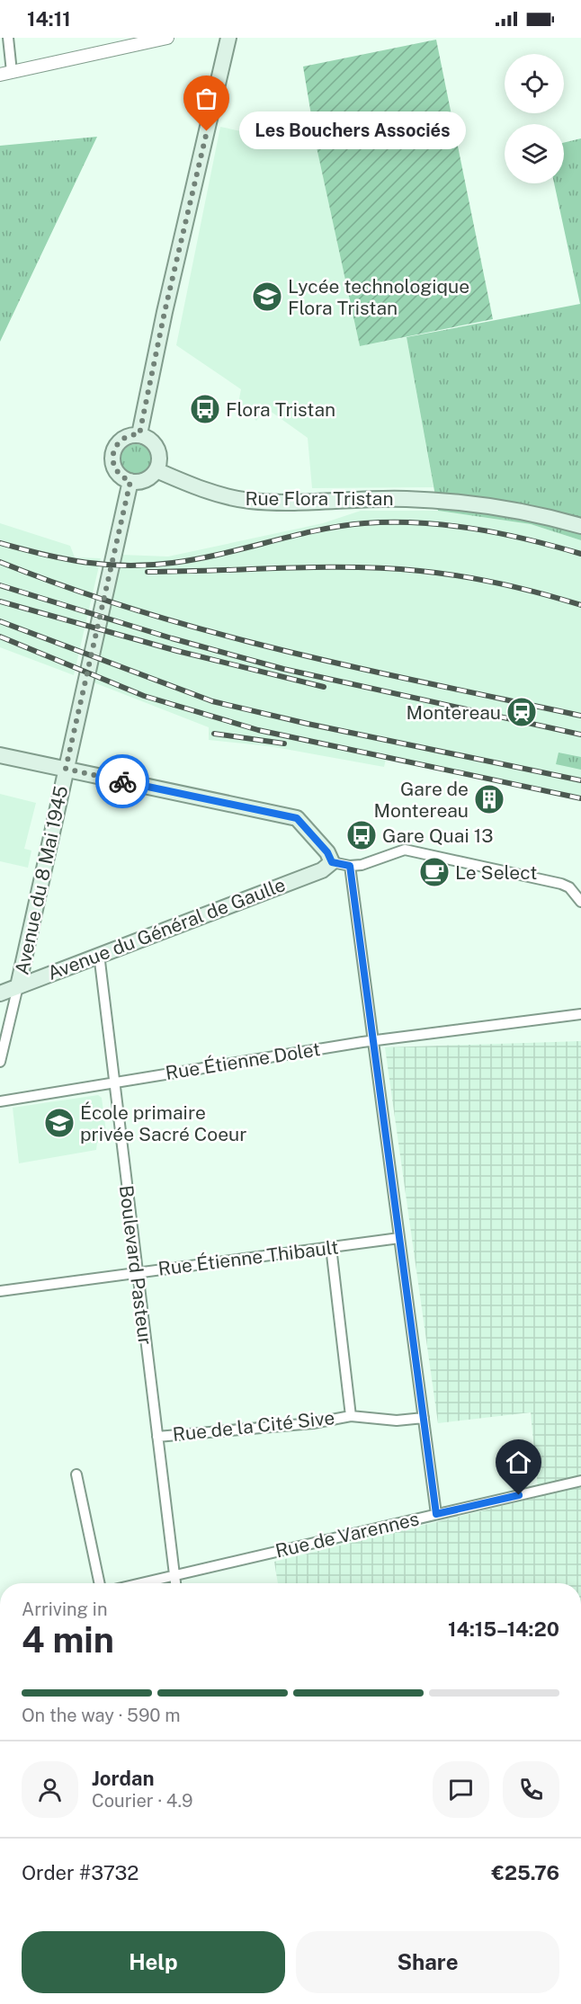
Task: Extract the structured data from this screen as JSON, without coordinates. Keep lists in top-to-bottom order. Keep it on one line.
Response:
{"streets":{"main road":["Rue Flora Tristan","Avenue du 8 Mai 1945","Avenue du Général de Gaulle"],"street":["Rue Étienne Dolet","Rue Étienne Thibault","Boulevard Pasteur","Rue de la Cité Sive","Rue de Varennes"]},"crossings":[["Rue Flora Tristan","Avenue du 8 Mai 1945"],["Avenue du 8 Mai 1945","Avenue du Général de Gaulle"],["Avenue du Général de Gaulle","Boulevard Pasteur"],["Rue Étienne Dolet","Boulevard Pasteur"],["Rue Étienne Thibault","Boulevard Pasteur"],["Rue Étienne Thibault","Rue de la Cité Sive"],["Boulevard Pasteur","Rue de la Cité Sive"],["Boulevard Pasteur","Rue de Varennes"]],"places":{"other":["Les Bouchers Associés"],"school or university":["Lycée technologique Flora Tristan","École primaire privée Sacré Coeur"],"bus stop":["Flora Tristan","Gare Quai 13"],"station":["Montereau"],"building":["Gare de Montereau"],"cafe":["Le Select"]},"page":{"status":"14:11","bubble":"Les Bouchers Associés","heading":["4 min","Arriving in","14:15–14:20"],"panel":["Jordan","Courier · 4.9","Order #3732","€25.76"],"bar":"On the way · 590 m","buttons":["Help","Share"]}}
